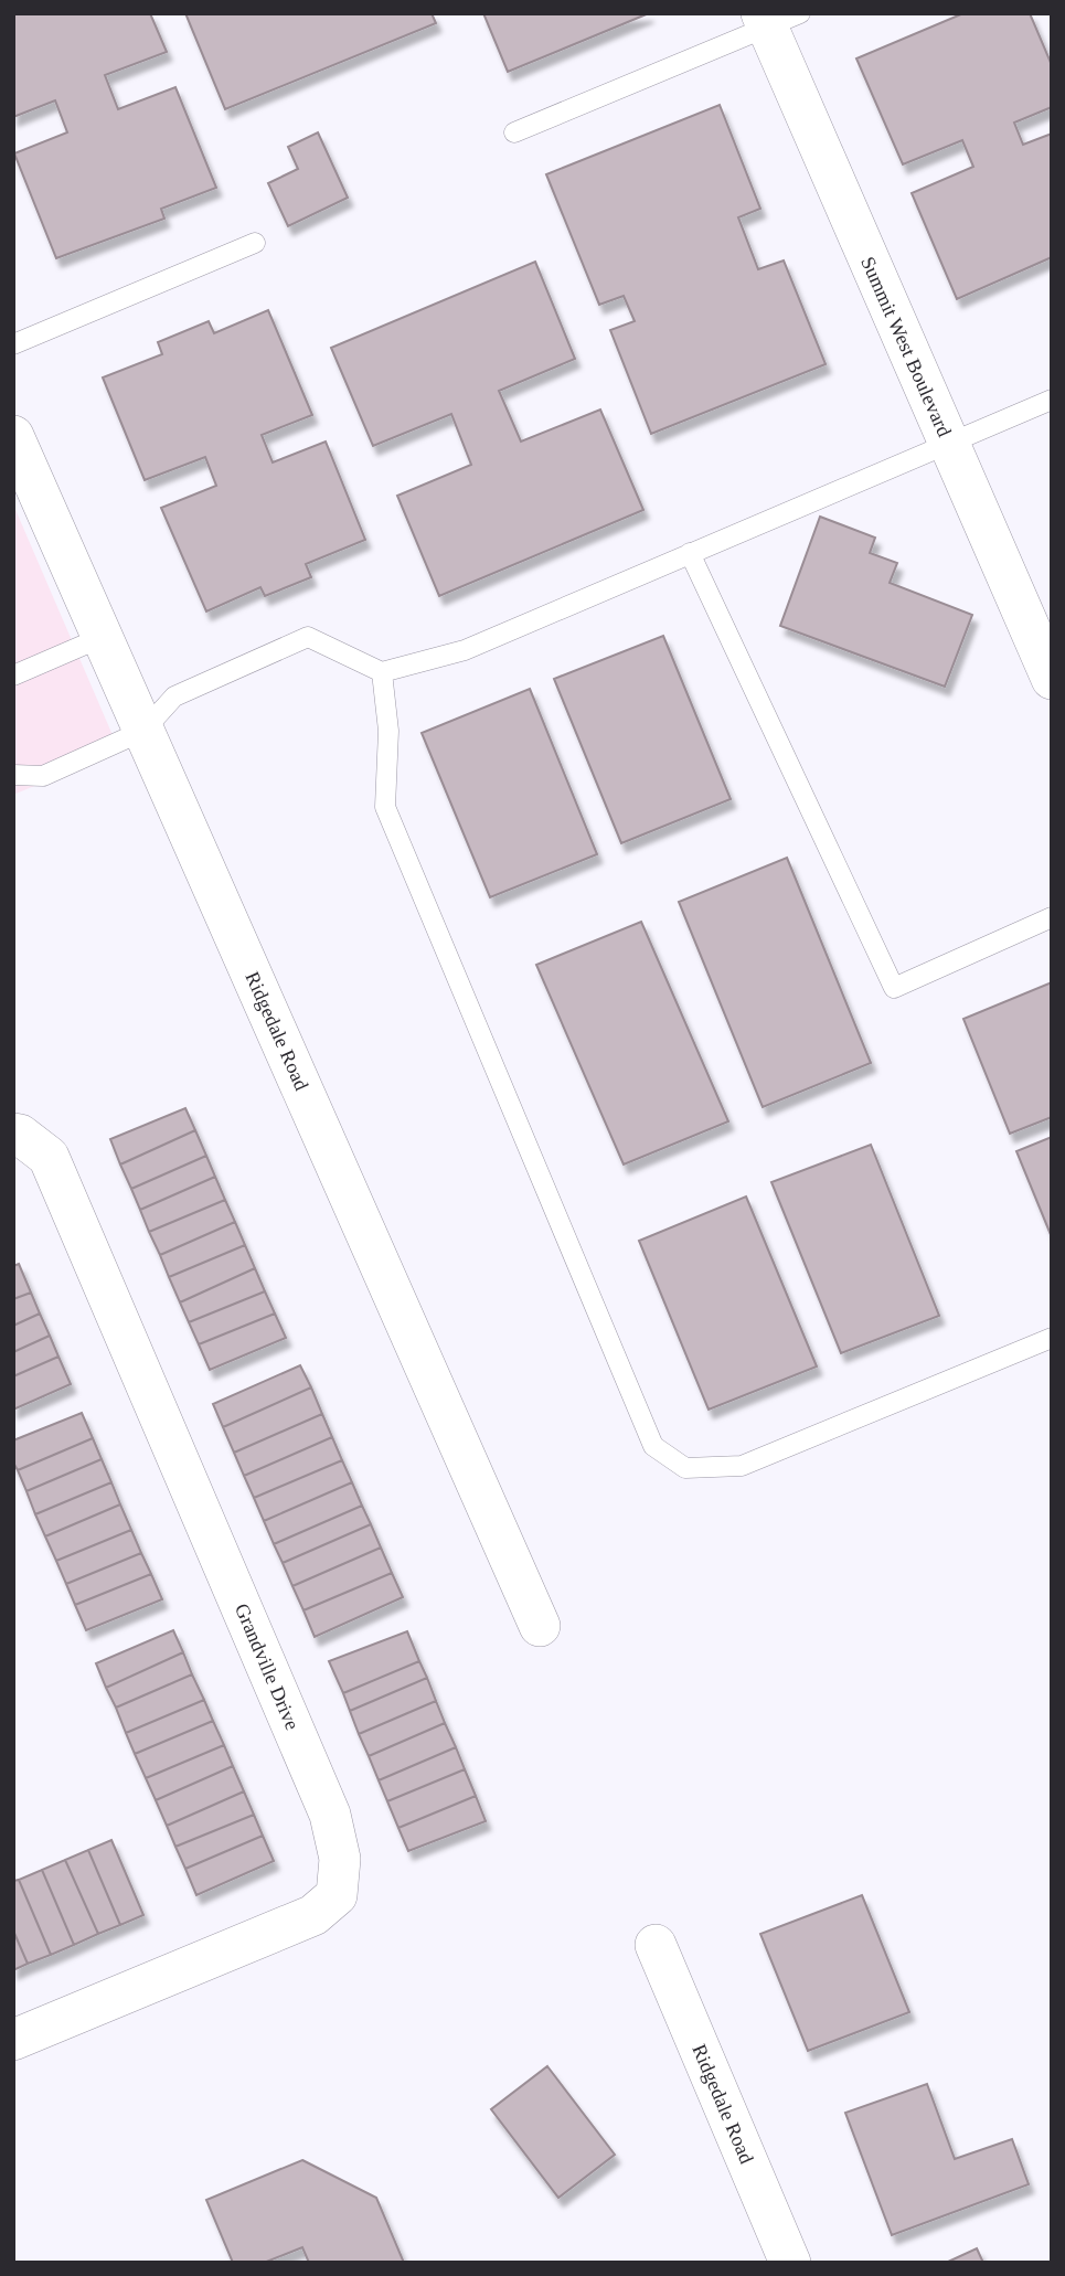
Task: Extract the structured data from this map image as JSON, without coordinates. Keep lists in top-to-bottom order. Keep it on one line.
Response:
{"streets":{"street":["Summit West Boulevard","Ridgedale Road","Grandville Drive"]}}
